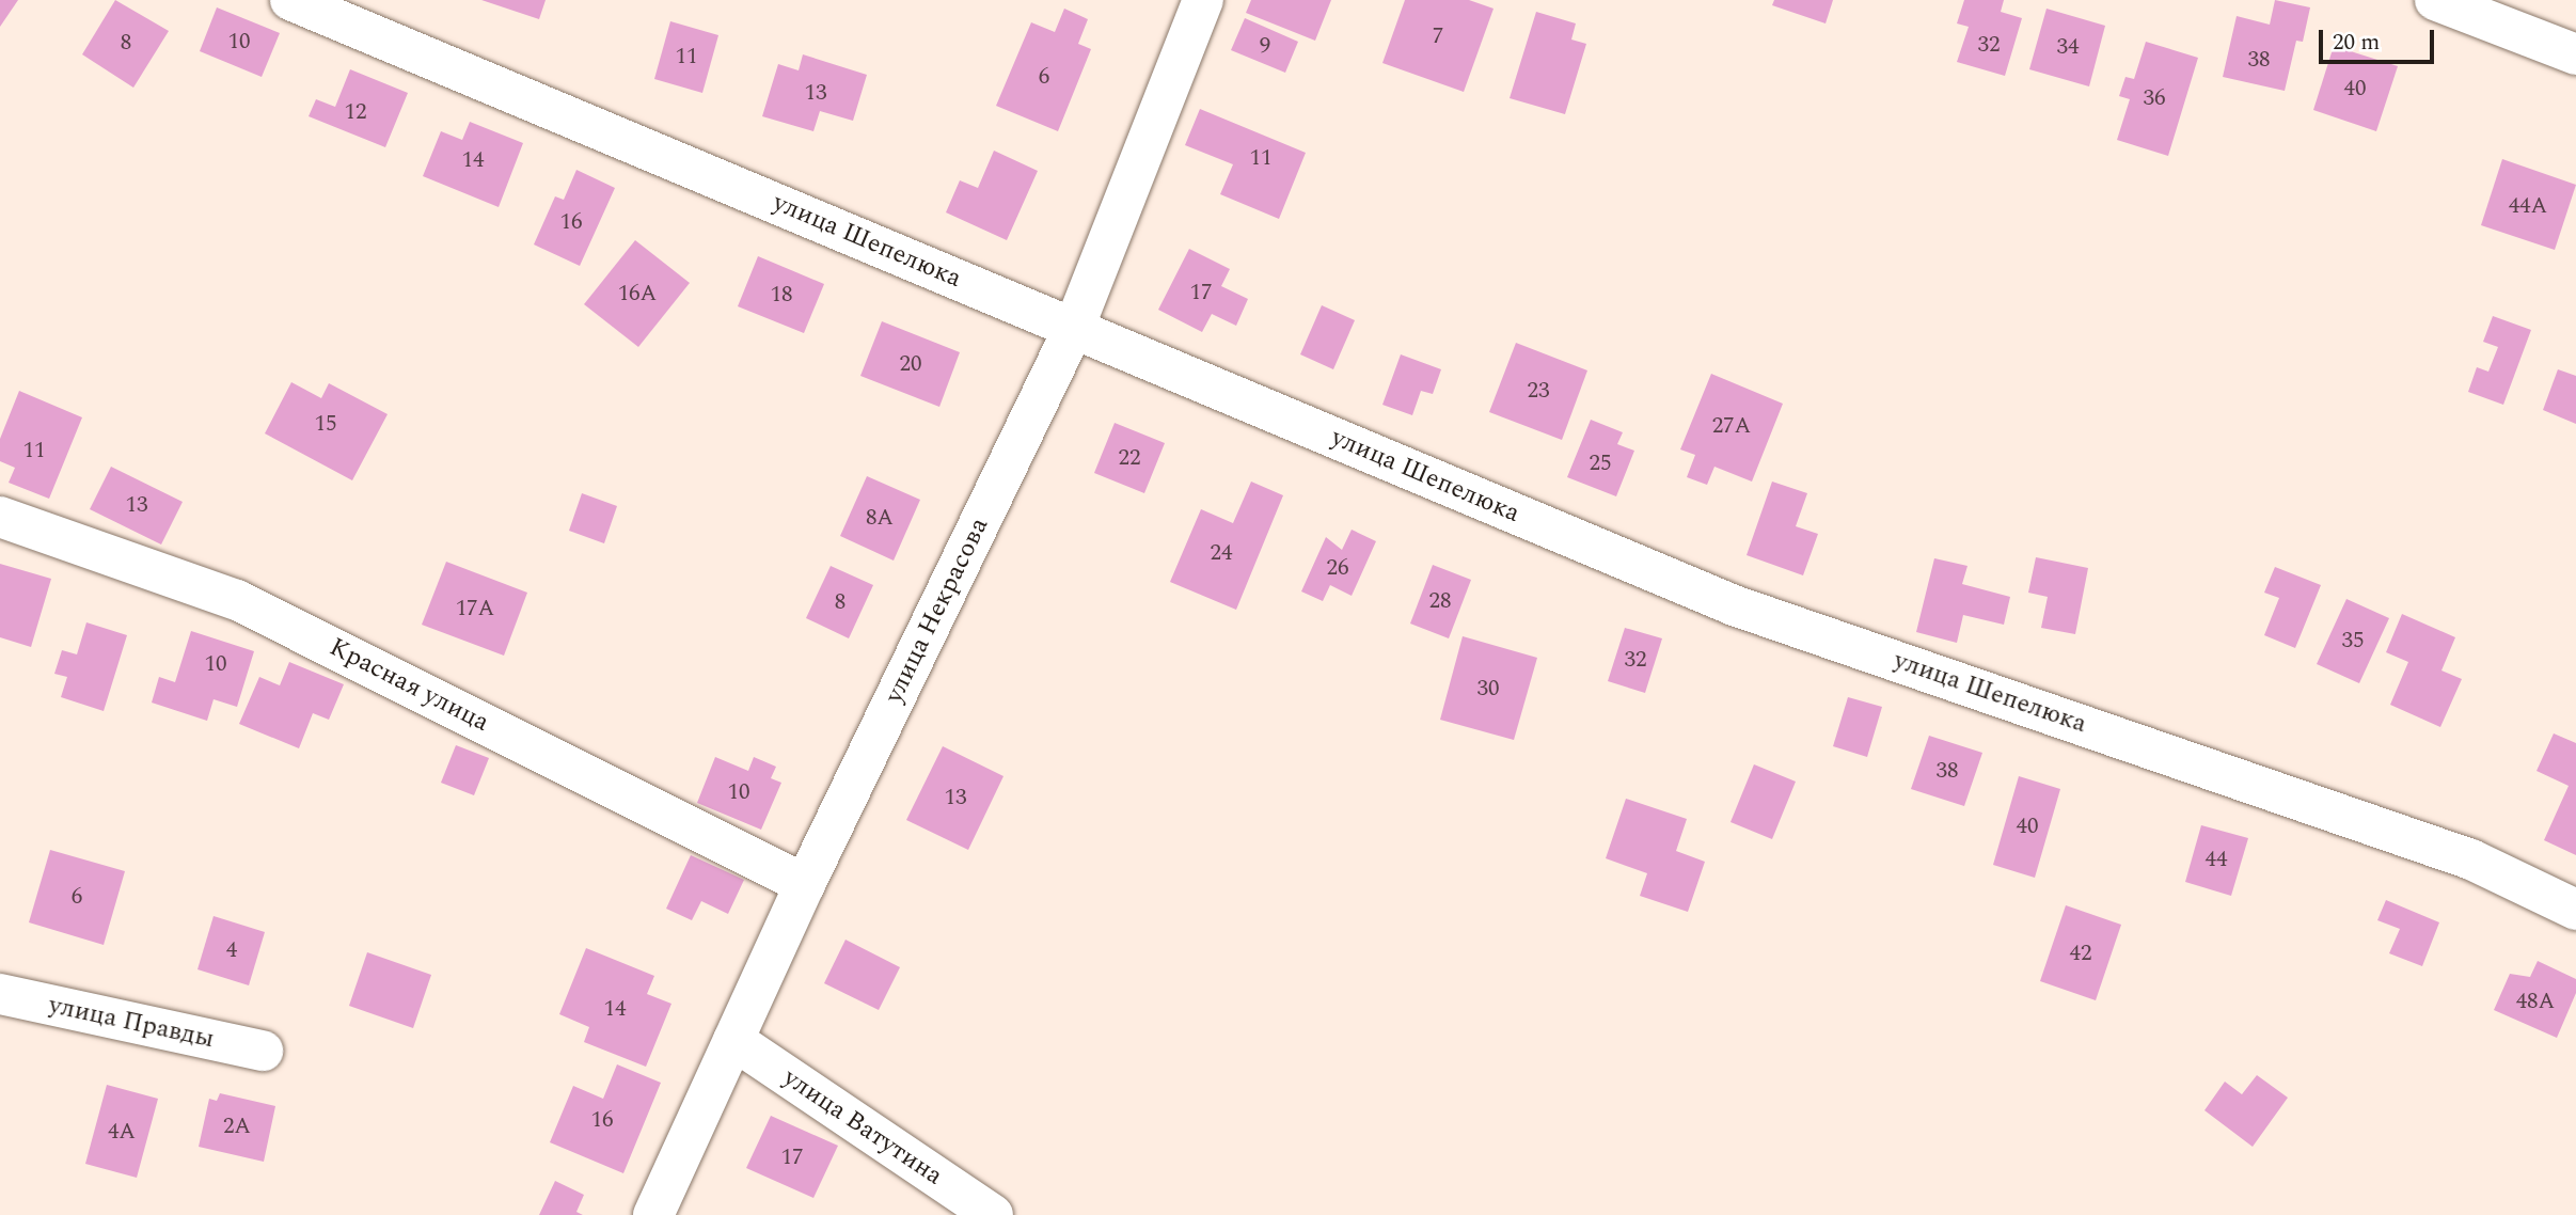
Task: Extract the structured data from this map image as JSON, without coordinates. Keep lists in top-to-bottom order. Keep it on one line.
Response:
{"streets":{"street":["улица Шепелюка","улица Некрасова","Красная улица","улица Правды","улица Ватутина"]},"crossings":[["улица Шепелюка","улица Некрасова"],["улица Некрасова","Красная улица"],["улица Некрасова","улица Ватутина"]],"house_numbers":["7","10","8","32","9","34","11","38","6","40","13","36","12","11","14","44А","16","17","16А","18","20","23","15","27А","11","22","25","13","8А","24","26","28","8","17А","35","32","10","30","38","10","13","40","44","6","4","42","48А","14","16","2А","4А","17"],"scale_bar":"20 m"}
